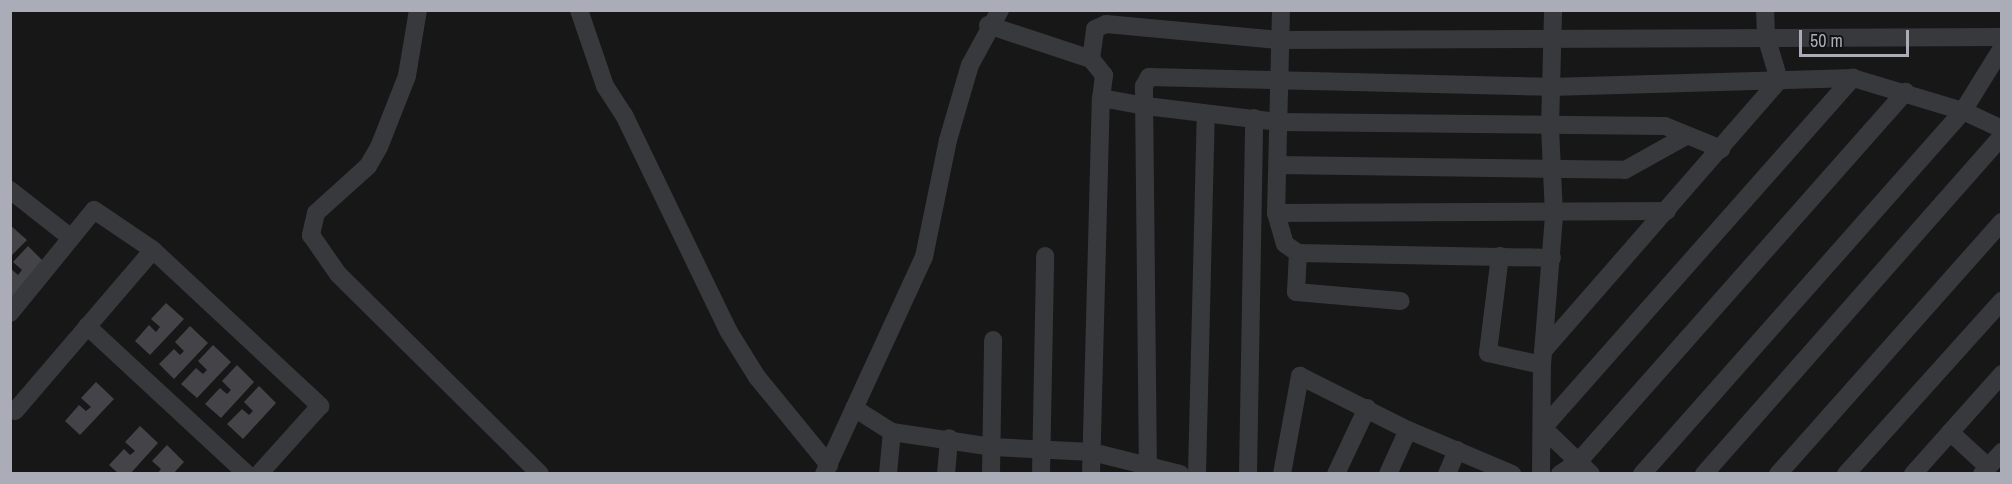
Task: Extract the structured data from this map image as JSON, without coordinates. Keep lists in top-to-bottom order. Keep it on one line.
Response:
{"scale_bar":"50 m"}
